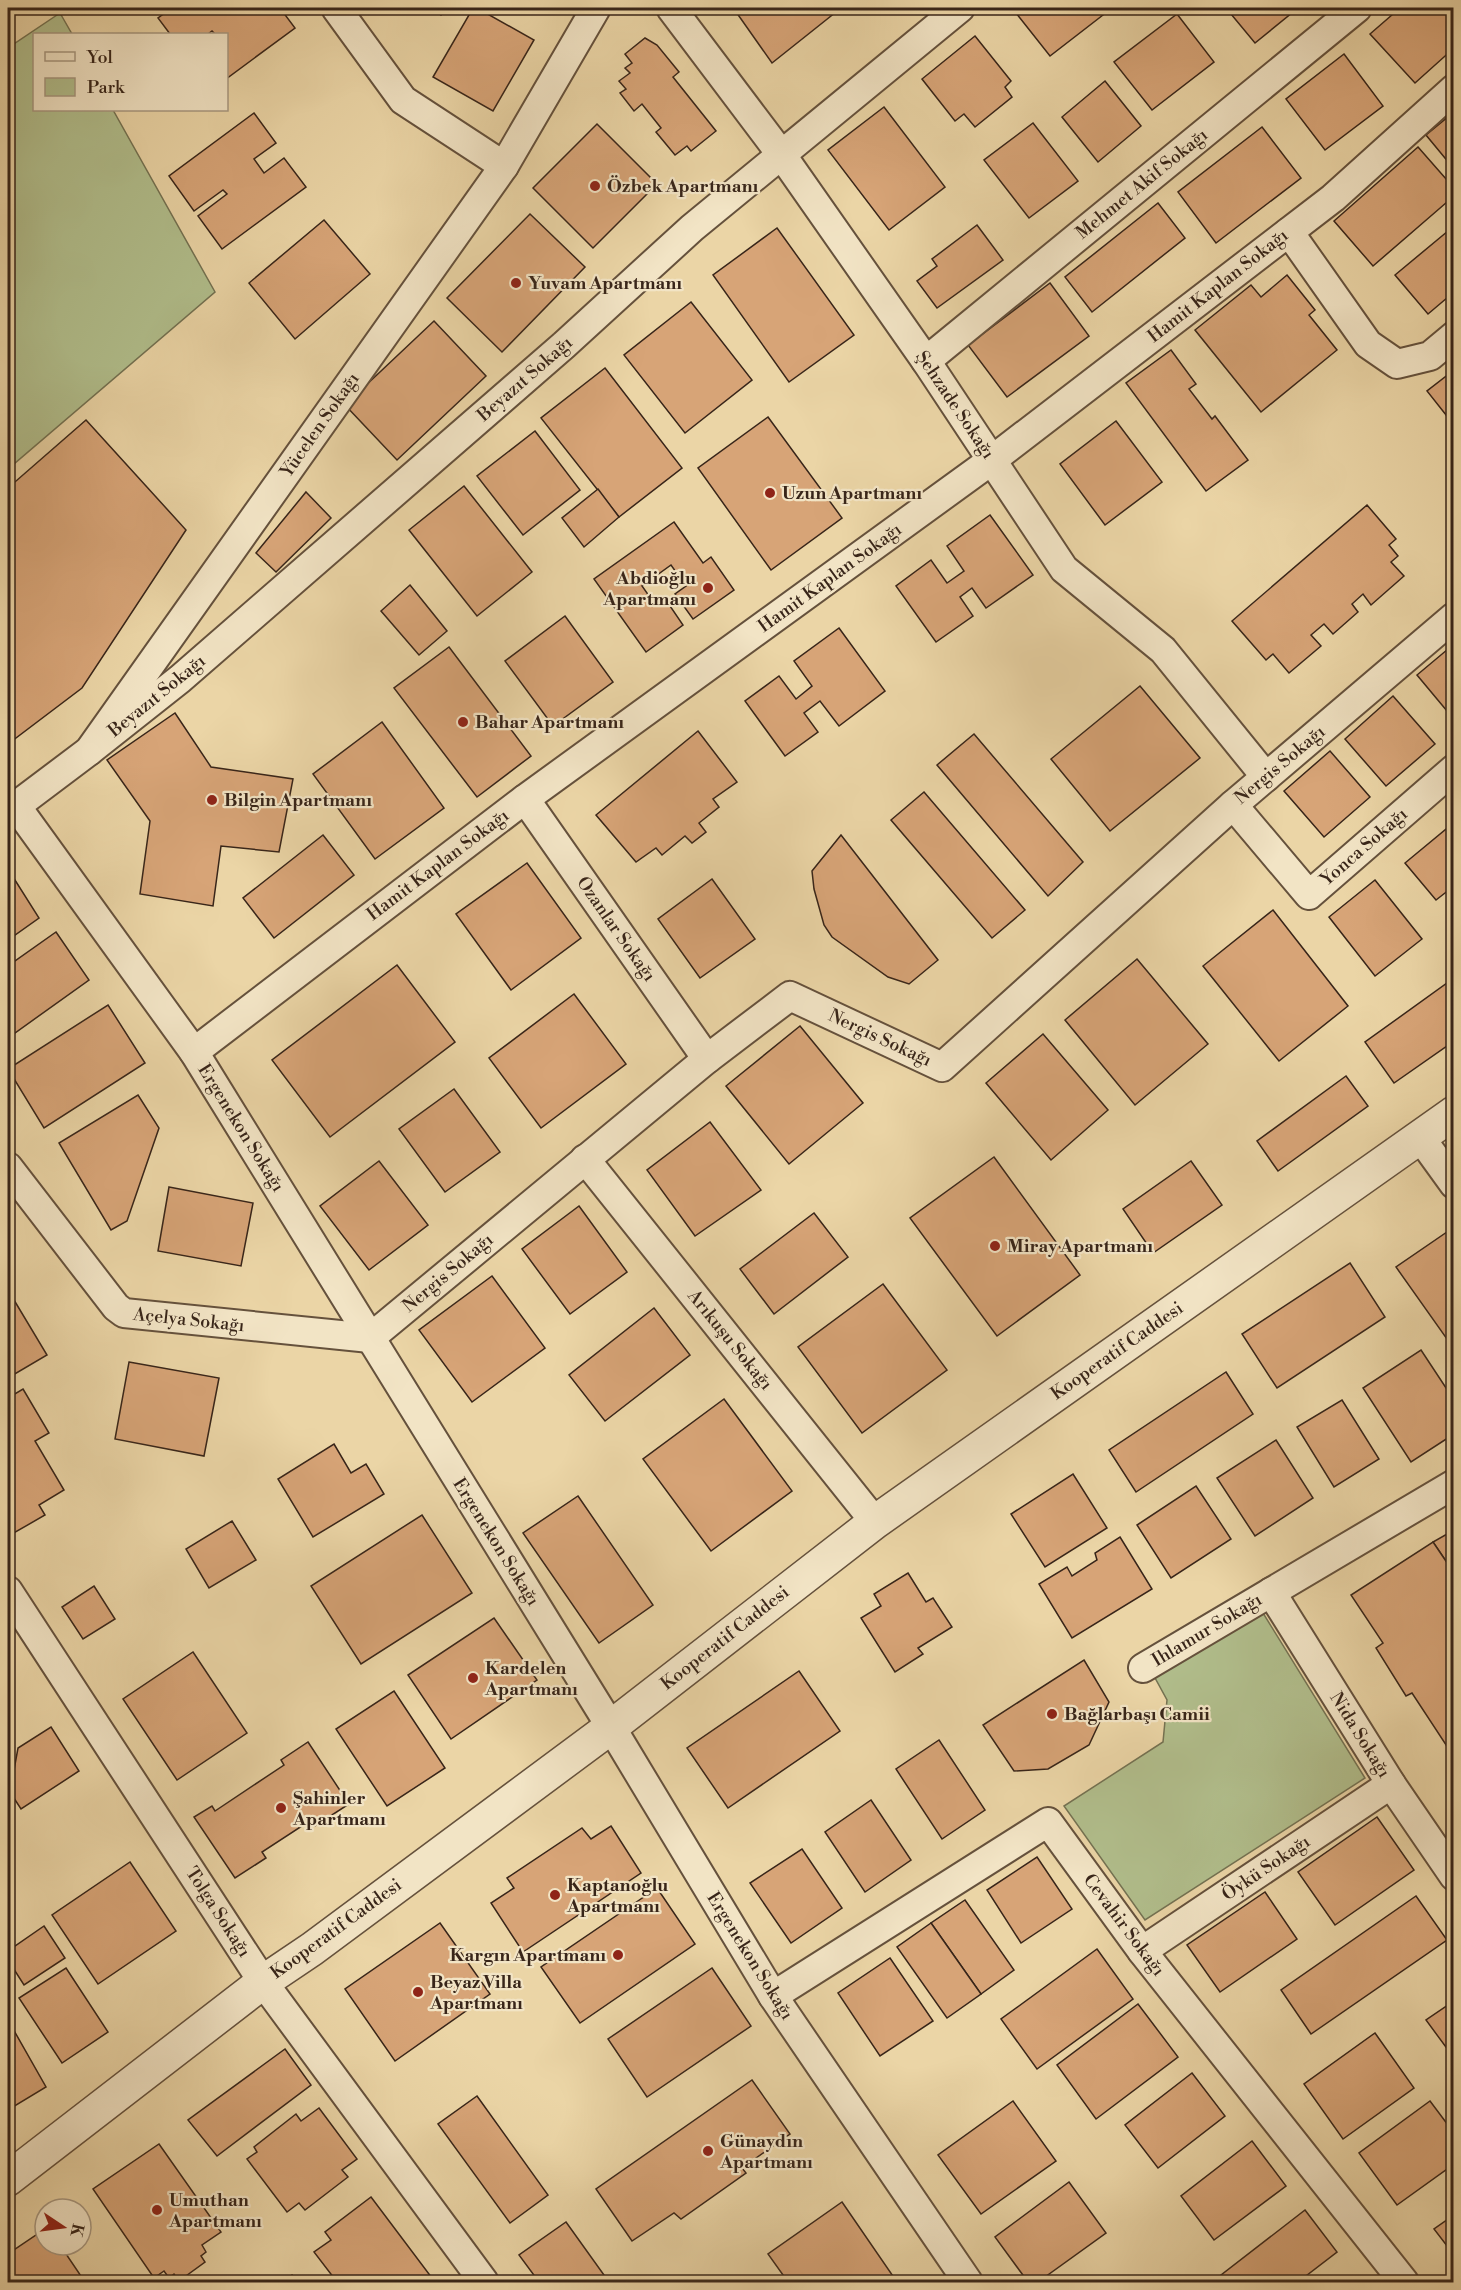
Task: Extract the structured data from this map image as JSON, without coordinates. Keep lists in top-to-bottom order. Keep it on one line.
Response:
{"streets":{"street":["Mehmet Akif Sokağı","Hamit Kaplan Sokağı","Beyazıt Sokağı","Şehzade Sokağı","Yücelen Sokağı","Nergis Sokağı","Yonca Sokağı","Ozanlar Sokağı","Ergenekon Sokağı","Açelya Sokağı","Arıkuşu Sokağı","Kooperatif Caddesi","Ihlamur Sokağı","Nida Sokağı","Öykü Sokağı","Tolga Sokağı","Cevahir Sokağı"]},"crossings":[["Mehmet Akif Sokağı","Şehzade Sokağı"],["Hamit Kaplan Sokağı","Şehzade Sokağı"],["Hamit Kaplan Sokağı","Ozanlar Sokağı"],["Hamit Kaplan Sokağı","Ergenekon Sokağı"],["Beyazıt Sokağı","Şehzade Sokağı"],["Beyazıt Sokağı","Yücelen Sokağı"],["Şehzade Sokağı","Nergis Sokağı"],["Yücelen Sokağı","Ergenekon Sokağı"],["Nergis Sokağı","Yonca Sokağı"],["Nergis Sokağı","Ozanlar Sokağı"],["Nergis Sokağı","Ergenekon Sokağı"],["Nergis Sokağı","Açelya Sokağı"],["Nergis Sokağı","Arıkuşu Sokağı"],["Ergenekon Sokağı","Açelya Sokağı"],["Ergenekon Sokağı","Kooperatif Caddesi"],["Ergenekon Sokağı","Cevahir Sokağı"],["Arıkuşu Sokağı","Kooperatif Caddesi"],["Kooperatif Caddesi","Tolga Sokağı"],["Ihlamur Sokağı","Nida Sokağı"],["Nida Sokağı","Öykü Sokağı"],["Öykü Sokağı","Cevahir Sokağı"]],"places":["Özbek Apartmanı","Yuvam Apartmanı","Uzun Apartmanı","Abdioğlu Apartmanı","Bahar Apartmanı","Bilgin Apartmanı","Miray Apartmanı","Kardelen Apartmanı","Bağlarbaşı Camii","Şahinler Apartmanı","Kaptanoğlu Apartmanı","Kargın Apartmanı","Beyaz Villa Apartmanı","Günaydın Apartmanı","Umuthan Apartmanı"],"legend":["Yol","Park"],"north":"right"}
